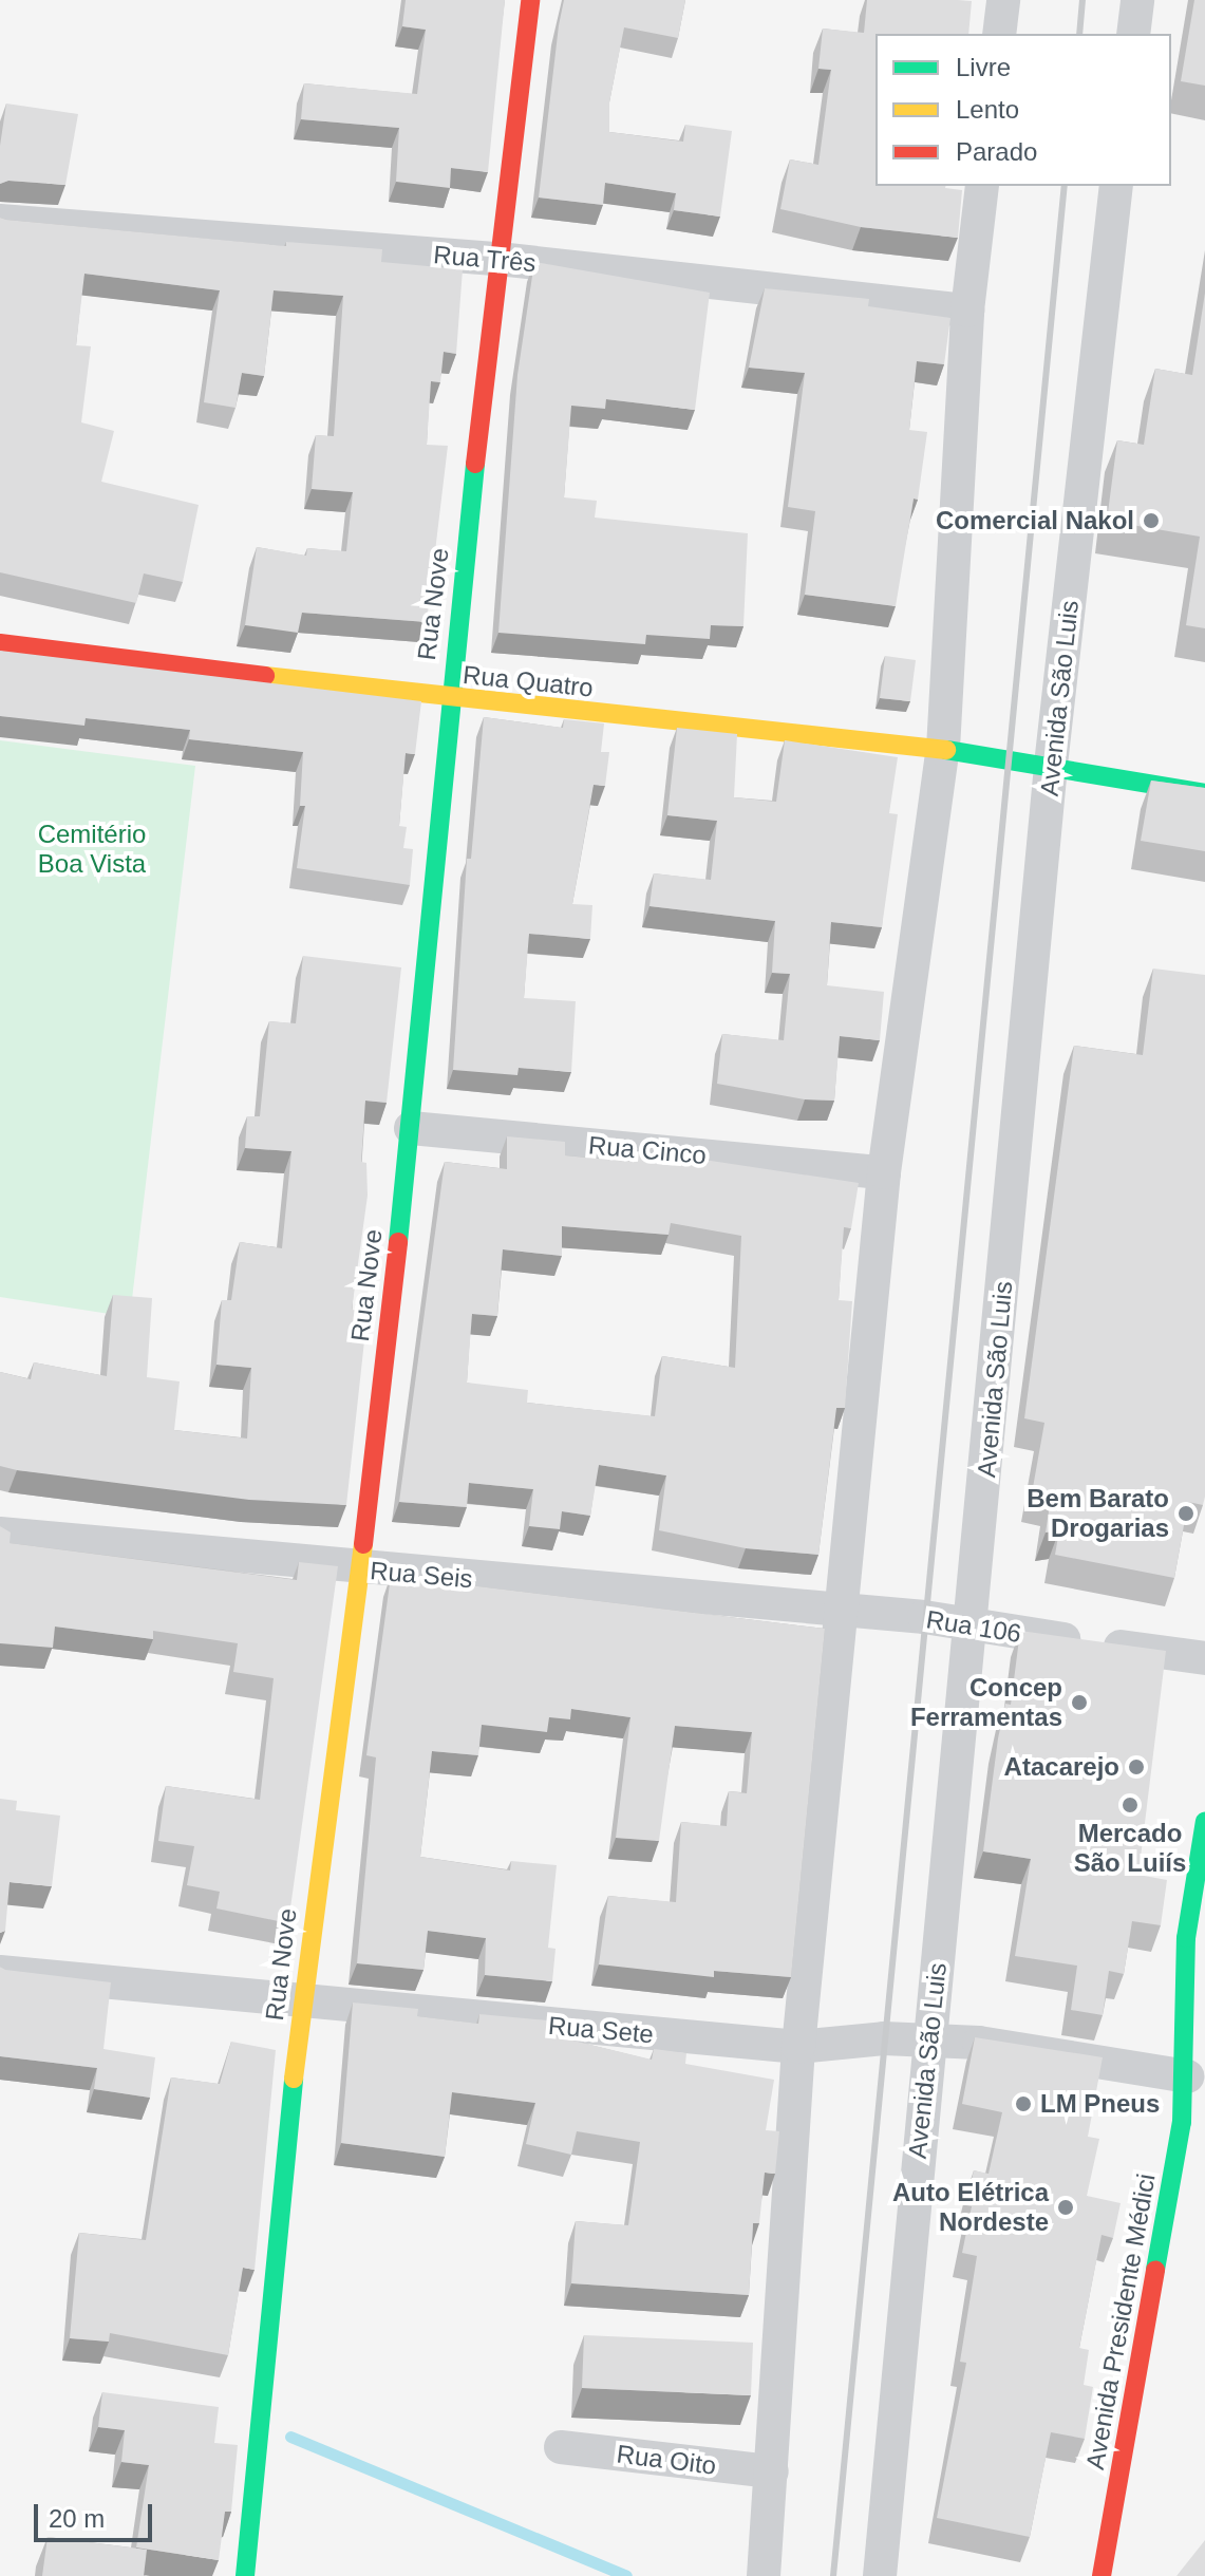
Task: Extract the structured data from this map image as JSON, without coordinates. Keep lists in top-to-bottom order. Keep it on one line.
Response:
{"streets":{"street":["Rua Três","Rua Nove","Rua Quatro","Avenida São Luis","Rua Cinco","Rua Seis","Rua 106","Rua Sete","Avenida Presidente Médici","Rua Oito"]},"crossings":[["Rua Três","Rua Nove"],["Rua Nove","Rua Quatro"],["Rua Nove","Rua Cinco"],["Rua Nove","Rua Seis"],["Rua Nove","Rua Sete"],["Rua Quatro","Avenida São Luis"],["Avenida São Luis","Rua 106"],["Avenida São Luis","Rua Sete"],["Rua Seis","Rua 106"],["Rua Sete","Avenida Presidente Médici"]],"parks":["Cemitério Boa Vista"],"places":["Comercial Nakol","Bem Barato Drogarias","Concep Ferramentas","Atacarejo","Mercado São Luiís","LM Pneus","Auto Elétrica Nordeste"],"legend":["Livre","Lento","Parado"],"scale_bar":"20 m"}
